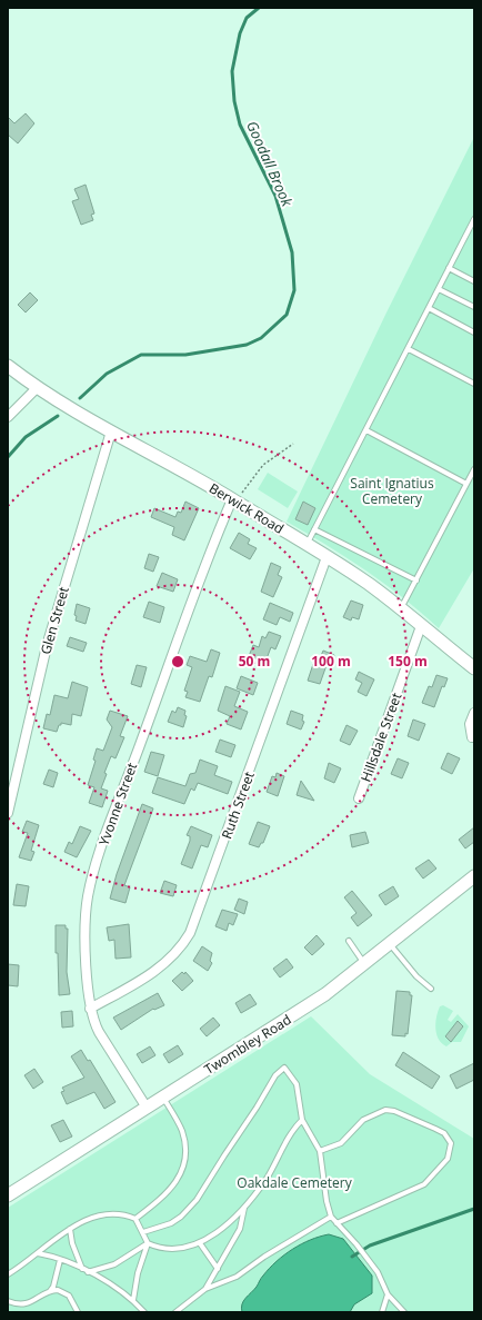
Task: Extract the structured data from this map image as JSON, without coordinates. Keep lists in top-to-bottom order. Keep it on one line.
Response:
{"streets":{"street":["Berwick Road","Glen Street","Hillsdale Street","Yvonne Street","Ruth Street","Twombley Road"]},"crossings":[["Berwick Road","Glen Street"],["Berwick Road","Hillsdale Street"],["Berwick Road","Yvonne Street"],["Berwick Road","Ruth Street"],["Yvonne Street","Ruth Street"],["Yvonne Street","Twombley Road"]],"water":["Goodall Brook"],"parks":["Saint Ignatius Cemetery","Oakdale Cemetery"],"rings":["50 m","100 m","150 m"]}
